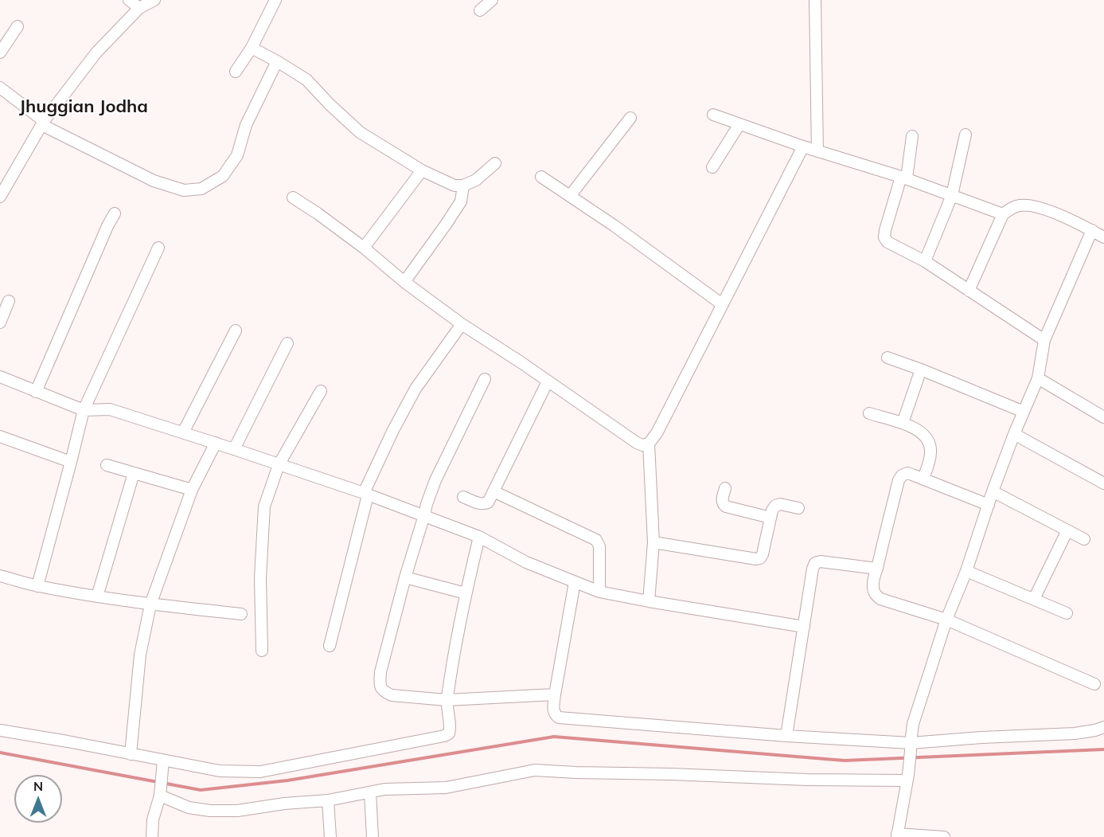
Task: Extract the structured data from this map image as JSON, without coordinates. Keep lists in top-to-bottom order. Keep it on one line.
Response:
{"districts":["Jhuggian Jodha"],"north":"top"}
